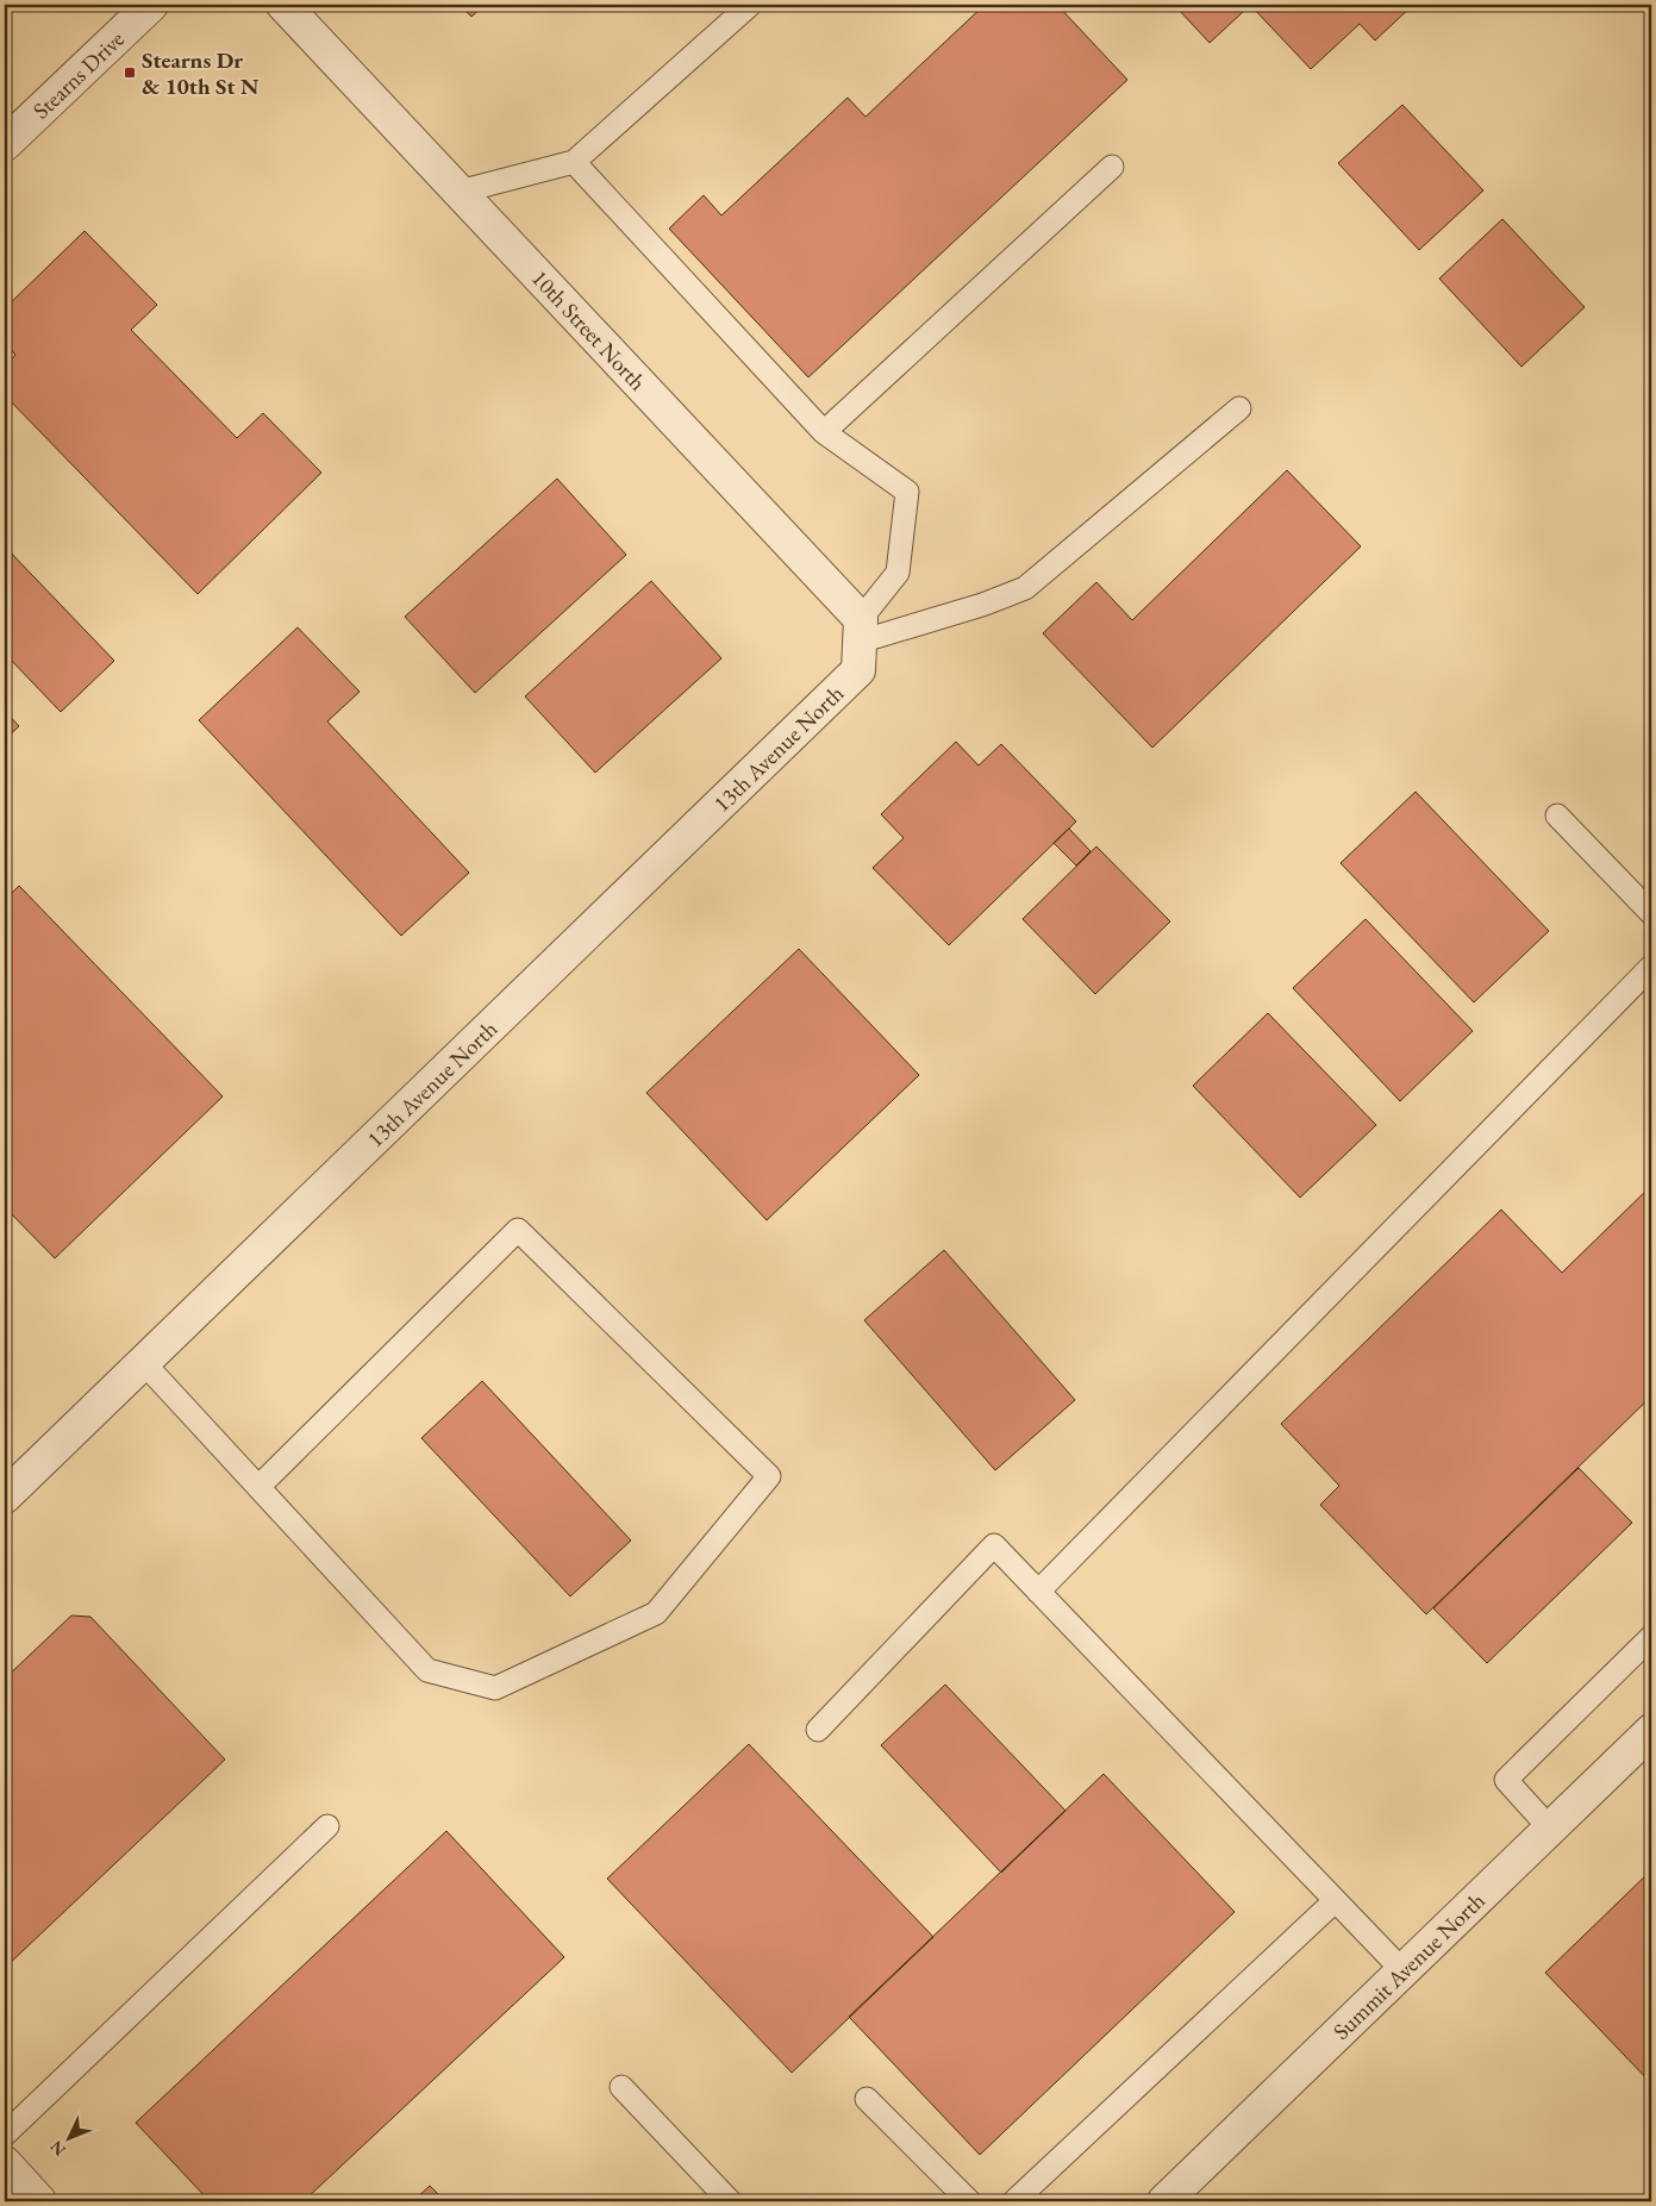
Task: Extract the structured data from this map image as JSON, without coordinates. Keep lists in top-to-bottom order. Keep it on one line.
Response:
{"streets":{"street":["Stearns Drive","10th Street North","13th Avenue North","Summit Avenue North"]},"crossings":[["10th Street North","13th Avenue North"]],"places":{"transit":["Stearns Dr & 10th St N"]},"north":"bottom left"}
